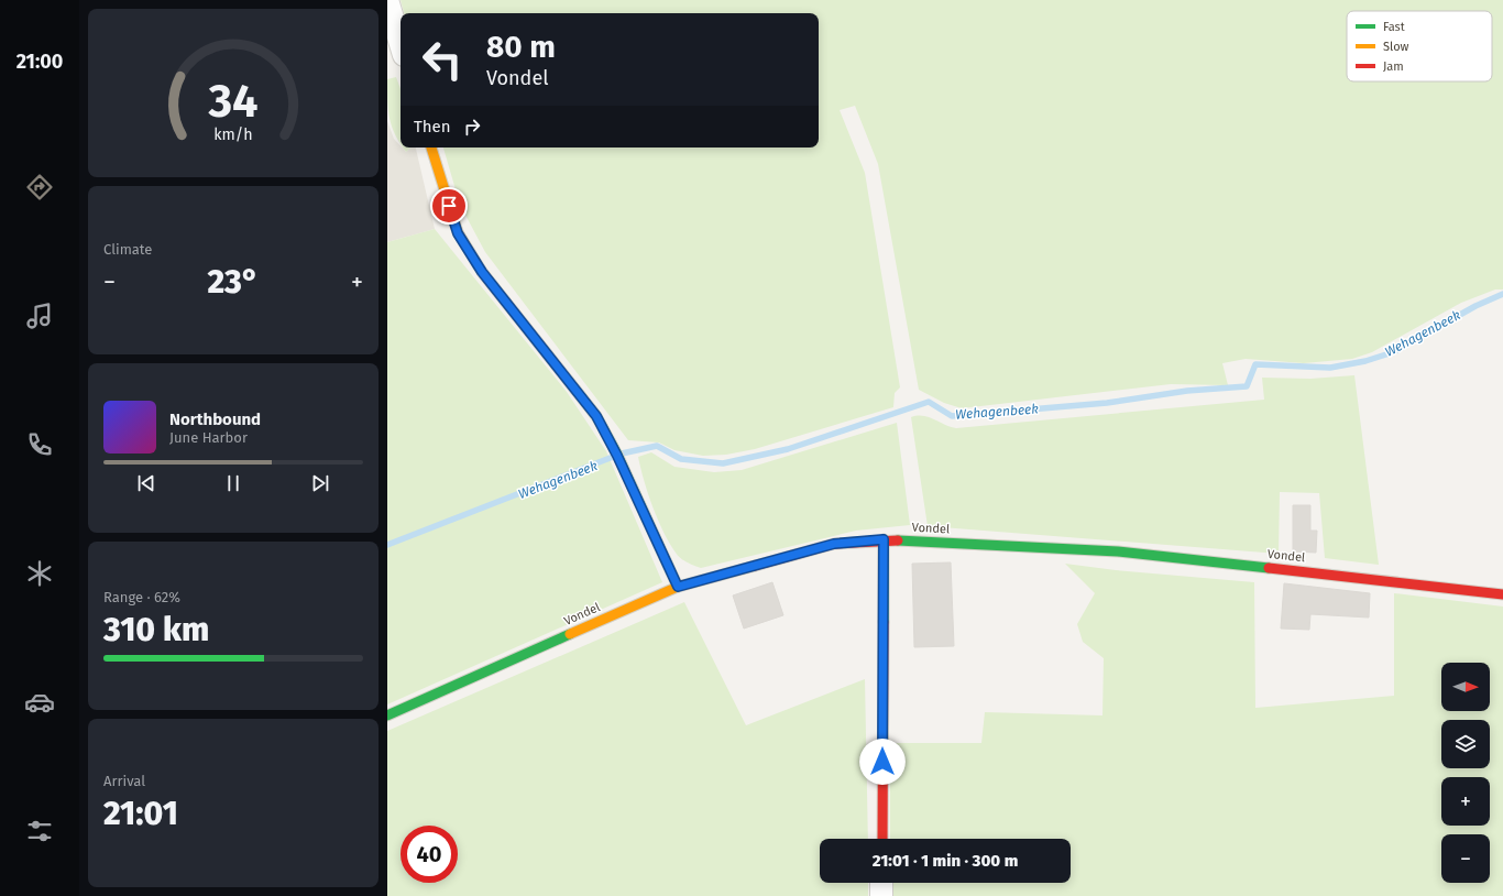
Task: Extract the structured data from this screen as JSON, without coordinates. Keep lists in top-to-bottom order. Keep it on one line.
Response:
{"streets":{"street":["Vondel"]},"water":["Wehagenbeek"],"legend":["Fast","Slow","Jam"],"north":"right","page":{"tabs":"21:00","turn":["80 m","Vondel"],"then":"Then","tile":["Climate",["Range · 62%","310 km"],["Arrival","21:01"]],"heat":["−","23°","+"],"song":["Northbound","June Harbor"],"map_buttons":["+","−"],"limit":"40","trip":"21:01 · 1 min · 300 m","gauge":["34","km/h"]}}
